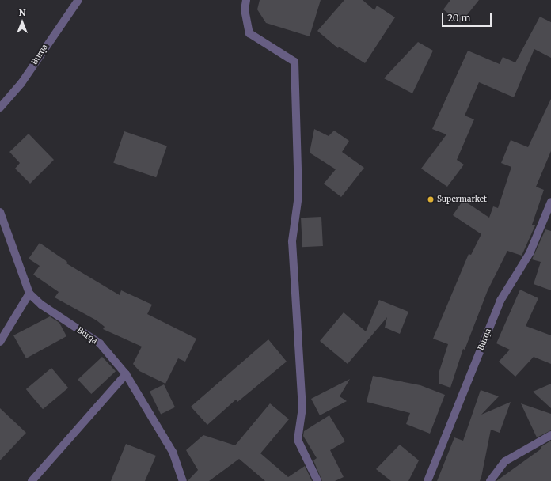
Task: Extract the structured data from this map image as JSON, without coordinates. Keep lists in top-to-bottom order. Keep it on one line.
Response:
{"streets":{"street":["Burqa"]},"places":["Supermarket"],"scale_bar":"20 m","north":"top"}
